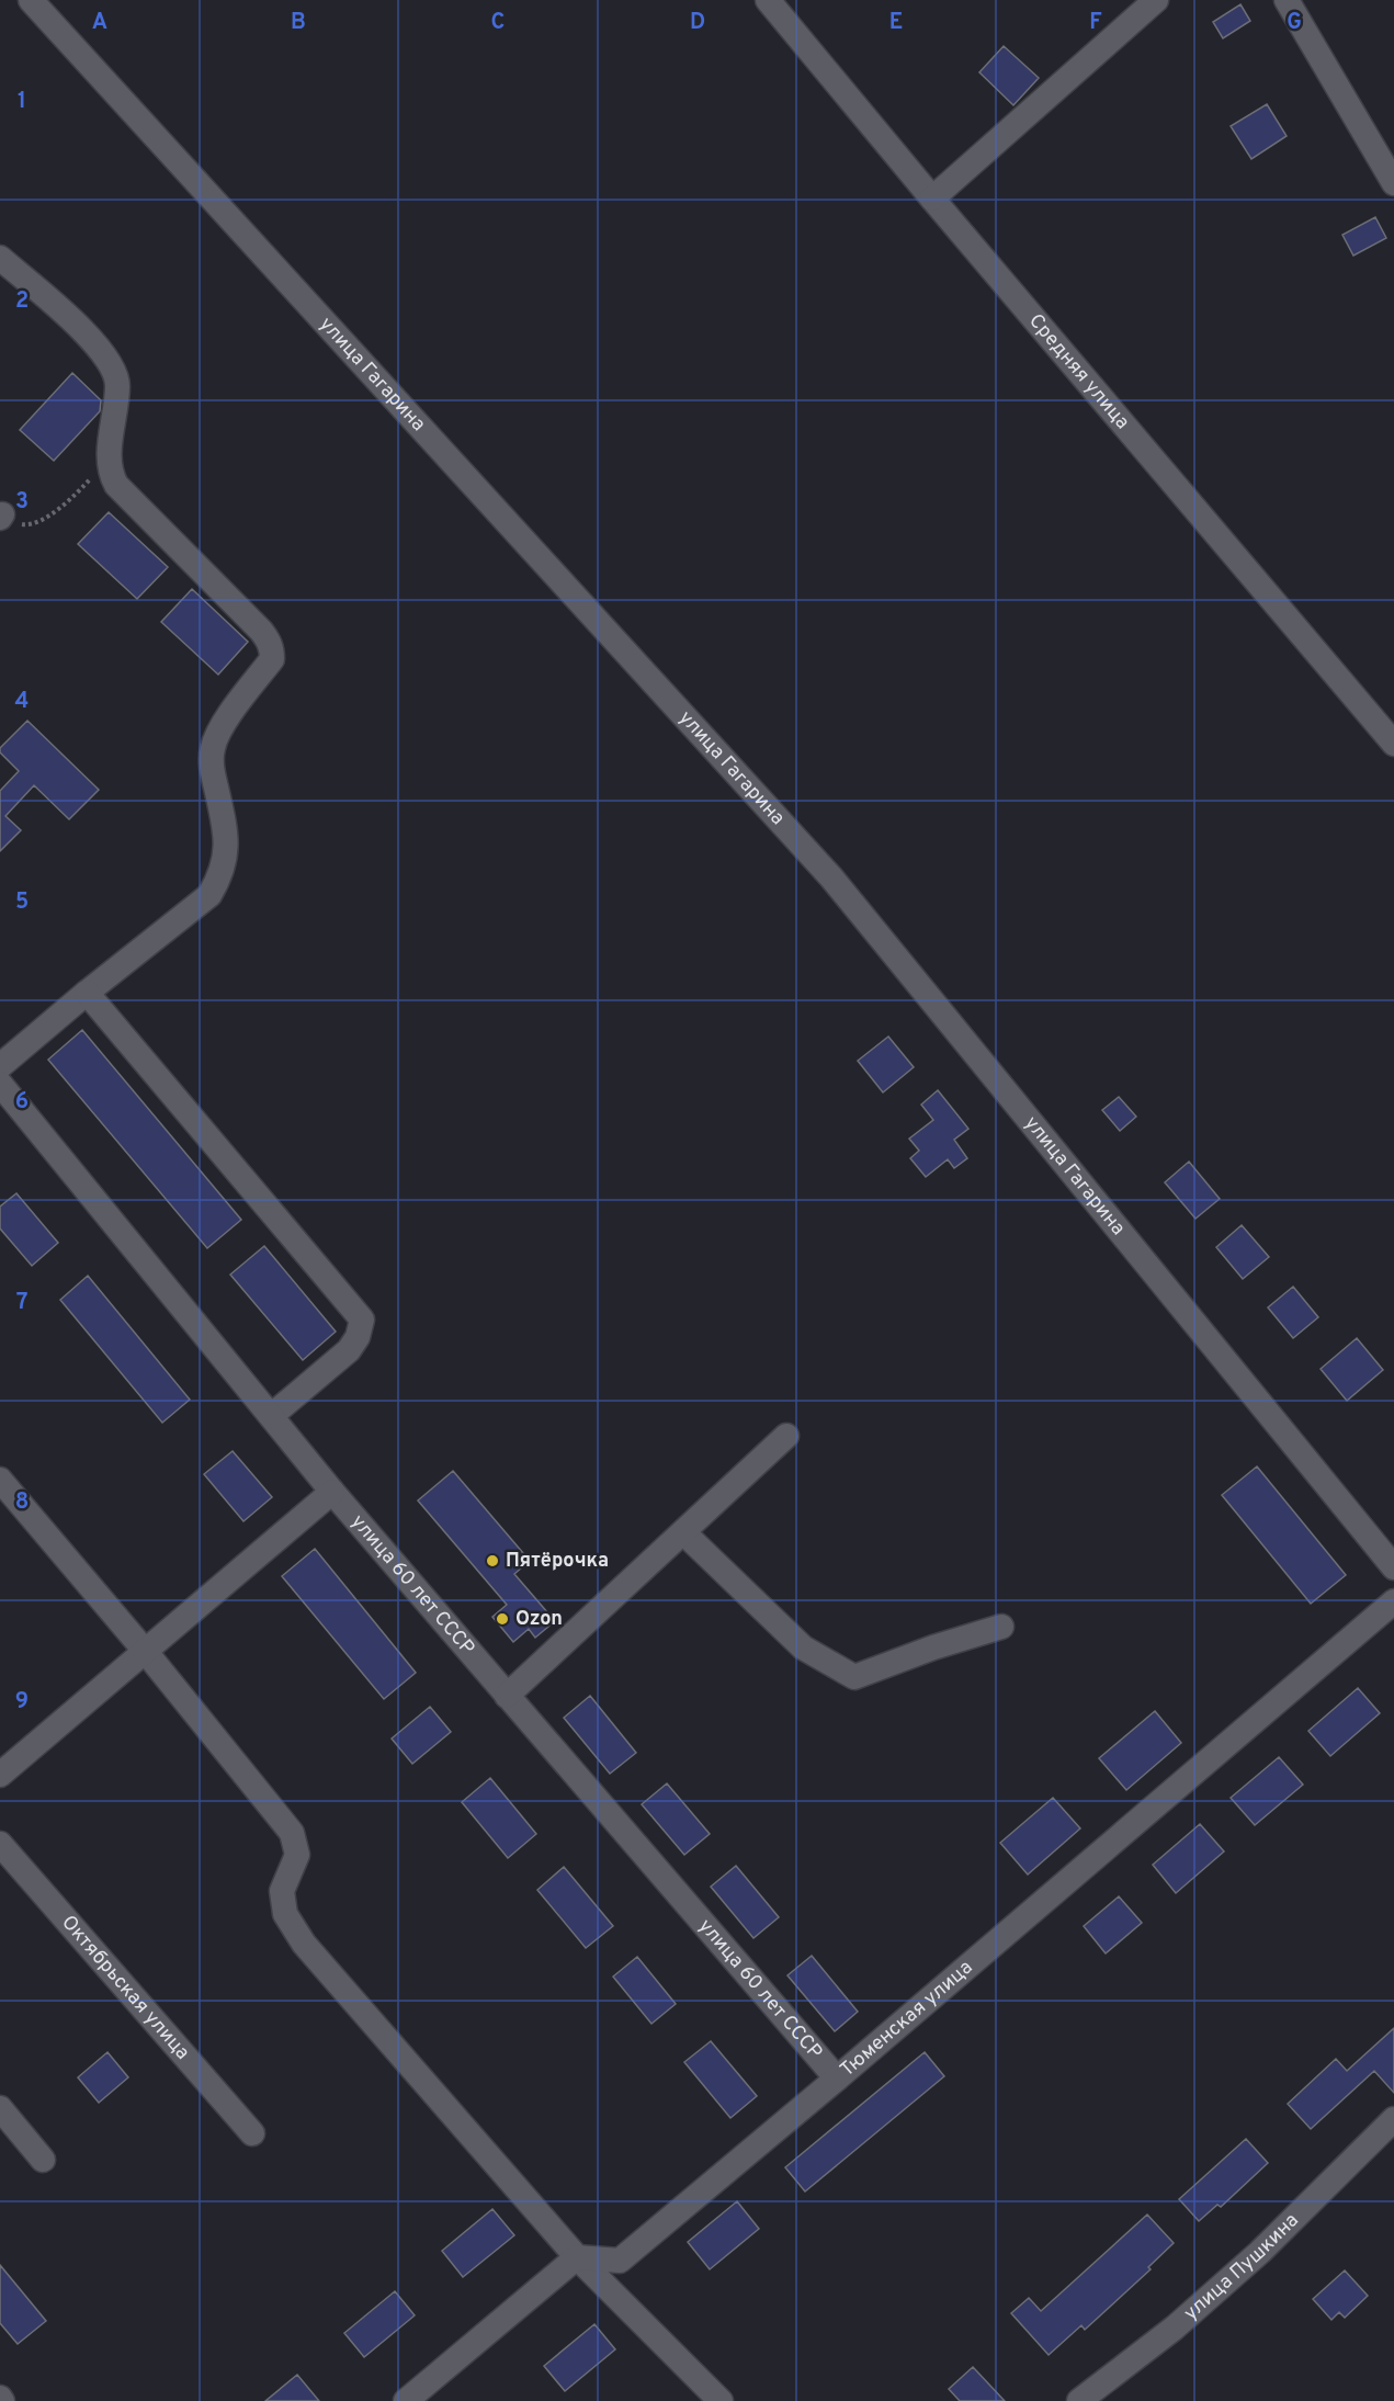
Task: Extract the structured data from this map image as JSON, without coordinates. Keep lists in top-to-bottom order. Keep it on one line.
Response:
{"streets":{"street":["Средняя улица","улица Гагарина","улица 60 лет СССР","Октябрьская улица","Тюменская улица","улица Пушкина"]},"crossings":[["улица 60 лет СССР","Тюменская улица"]],"places":["Пятёрочка","Ozon"],"grid":{"columns":["A","B","C","D","E","F","G"],"rows":["1","2","3","4","5","6","7","8","9"]}}
